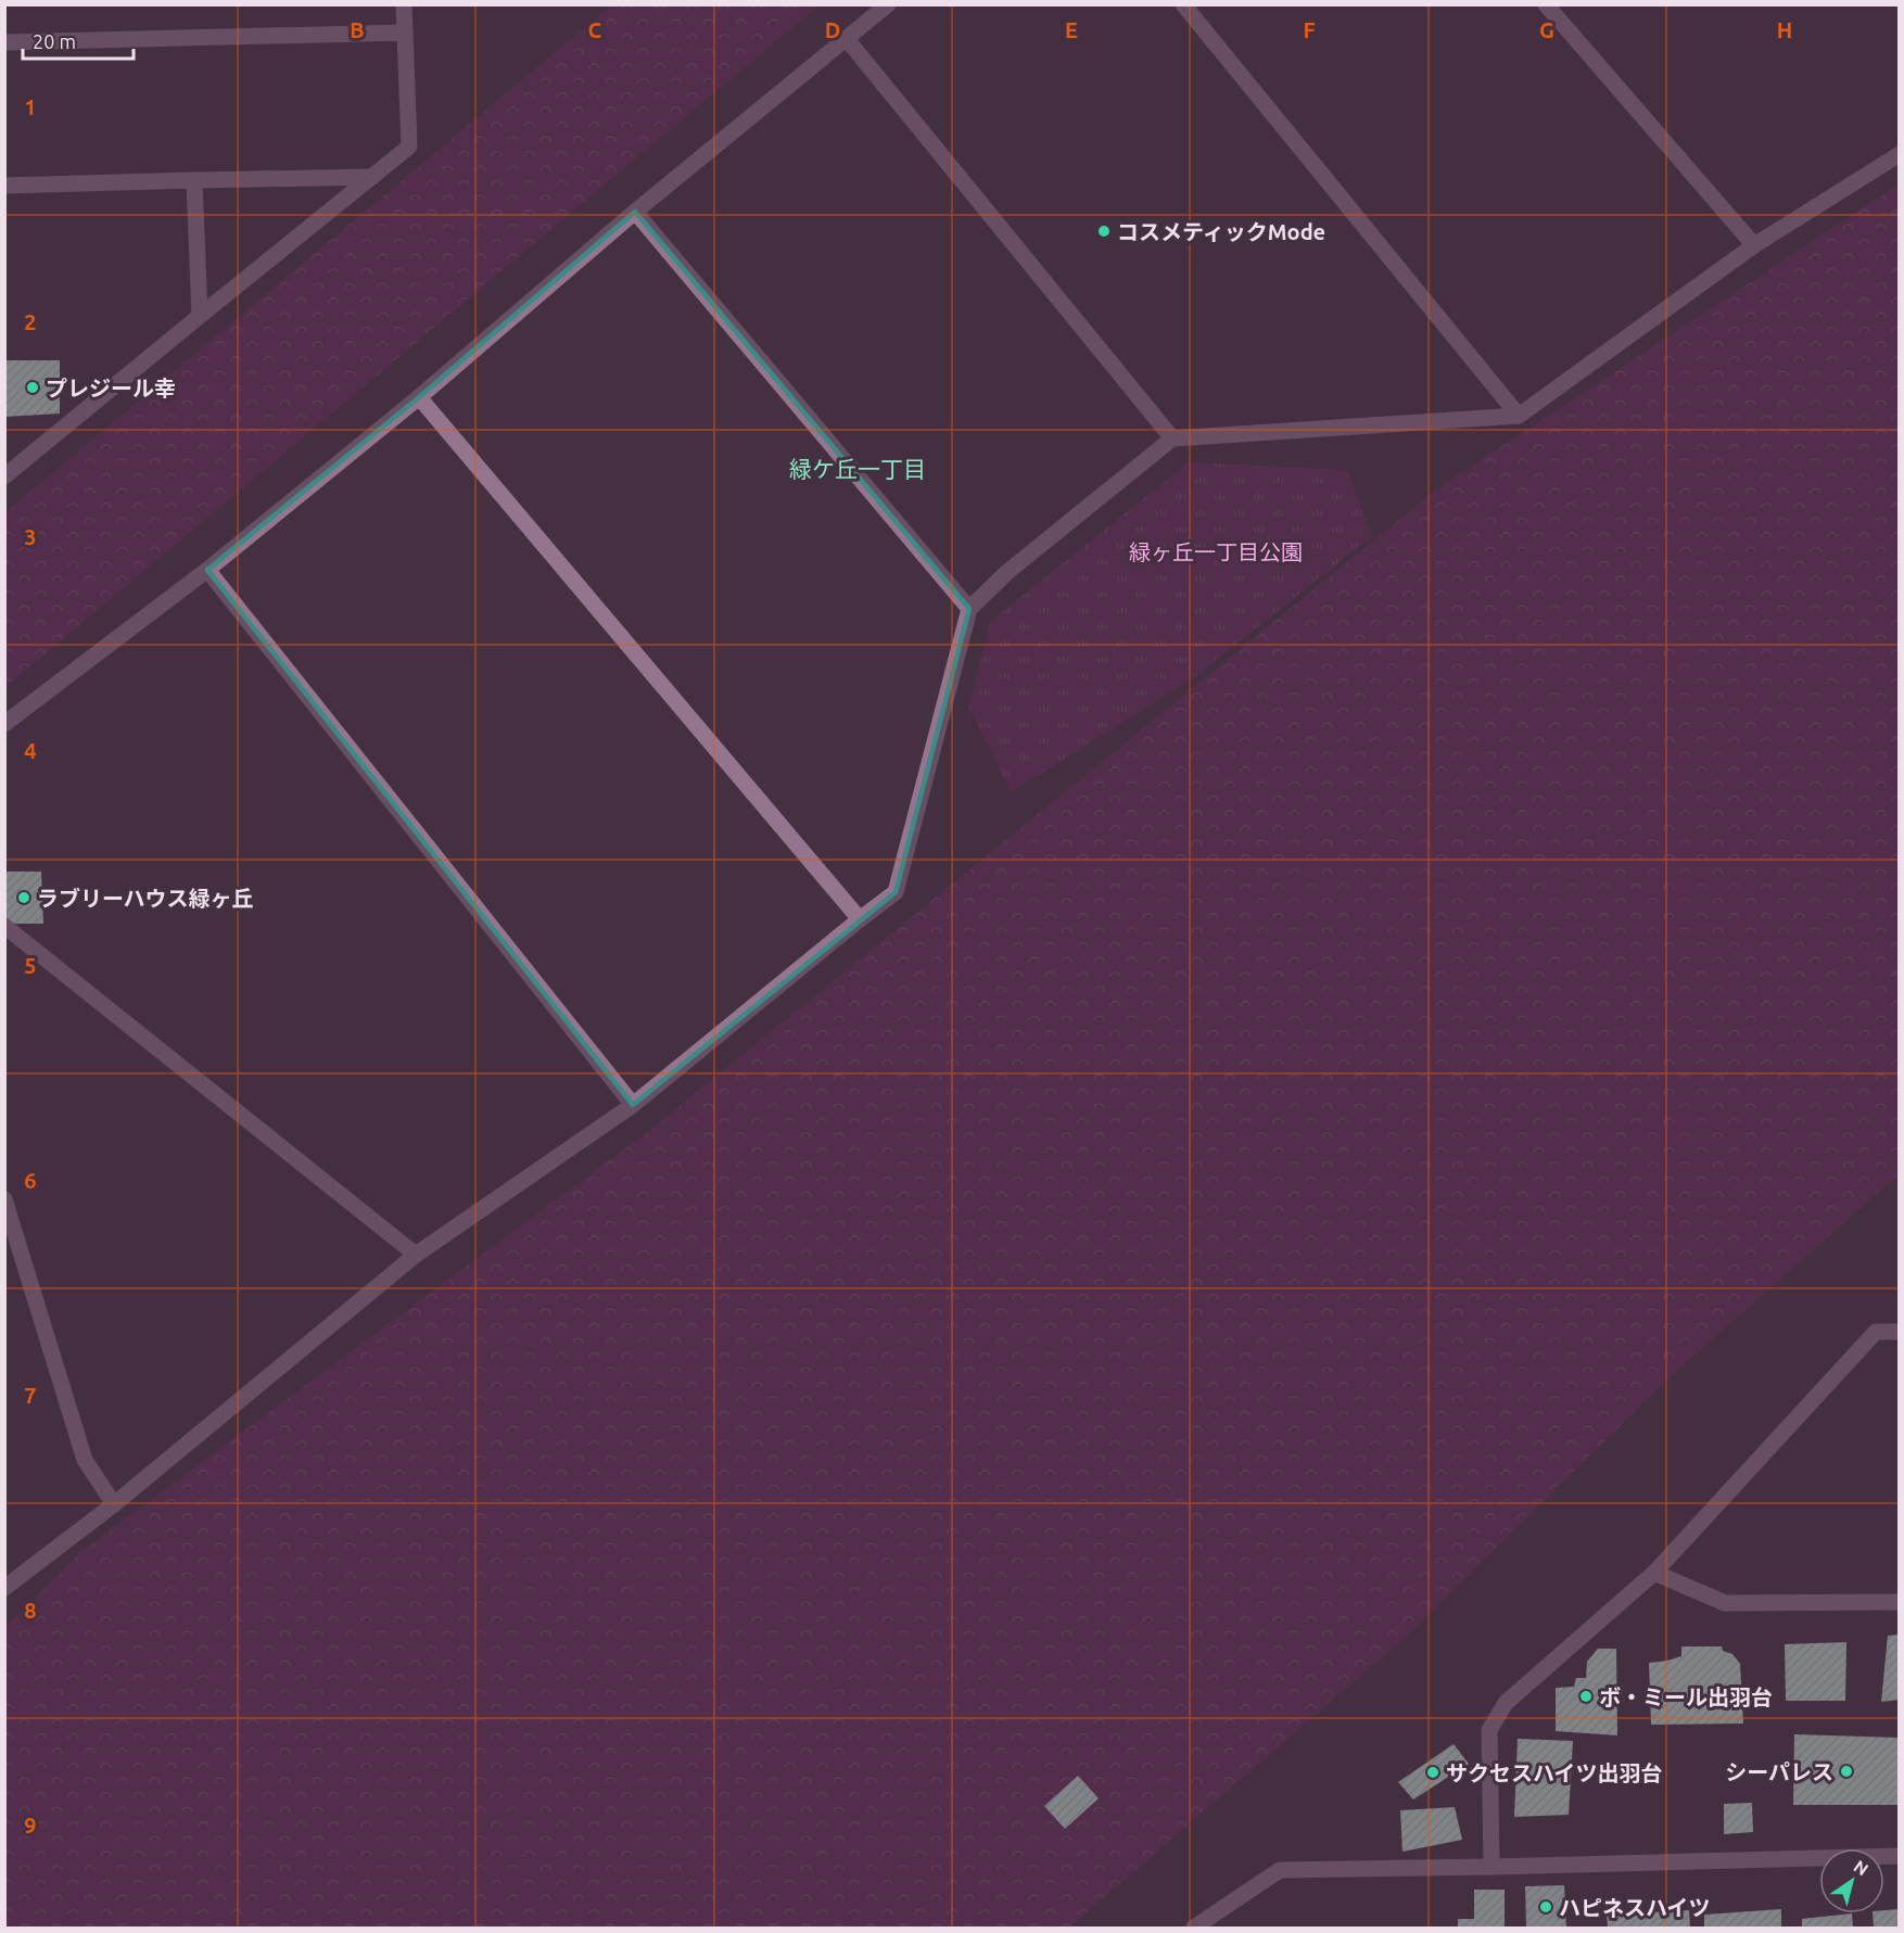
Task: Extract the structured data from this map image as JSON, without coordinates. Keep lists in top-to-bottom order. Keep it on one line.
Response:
{"districts":["緑ケ丘一丁目"],"parks":["緑ヶ丘一丁目公園"],"places":["コスメティックMode","プレジール幸","ラブリーハウス緑ヶ丘","ボ・ミール出羽台","シーパレス","サクセスハイツ出羽台","ハピネスハイツ"],"scale_bar":"20 m","north":"top right","grid":{"columns":["B","C","D","E","F","G","H"],"rows":["1","2","3","4","5","6","7","8","9"]}}
